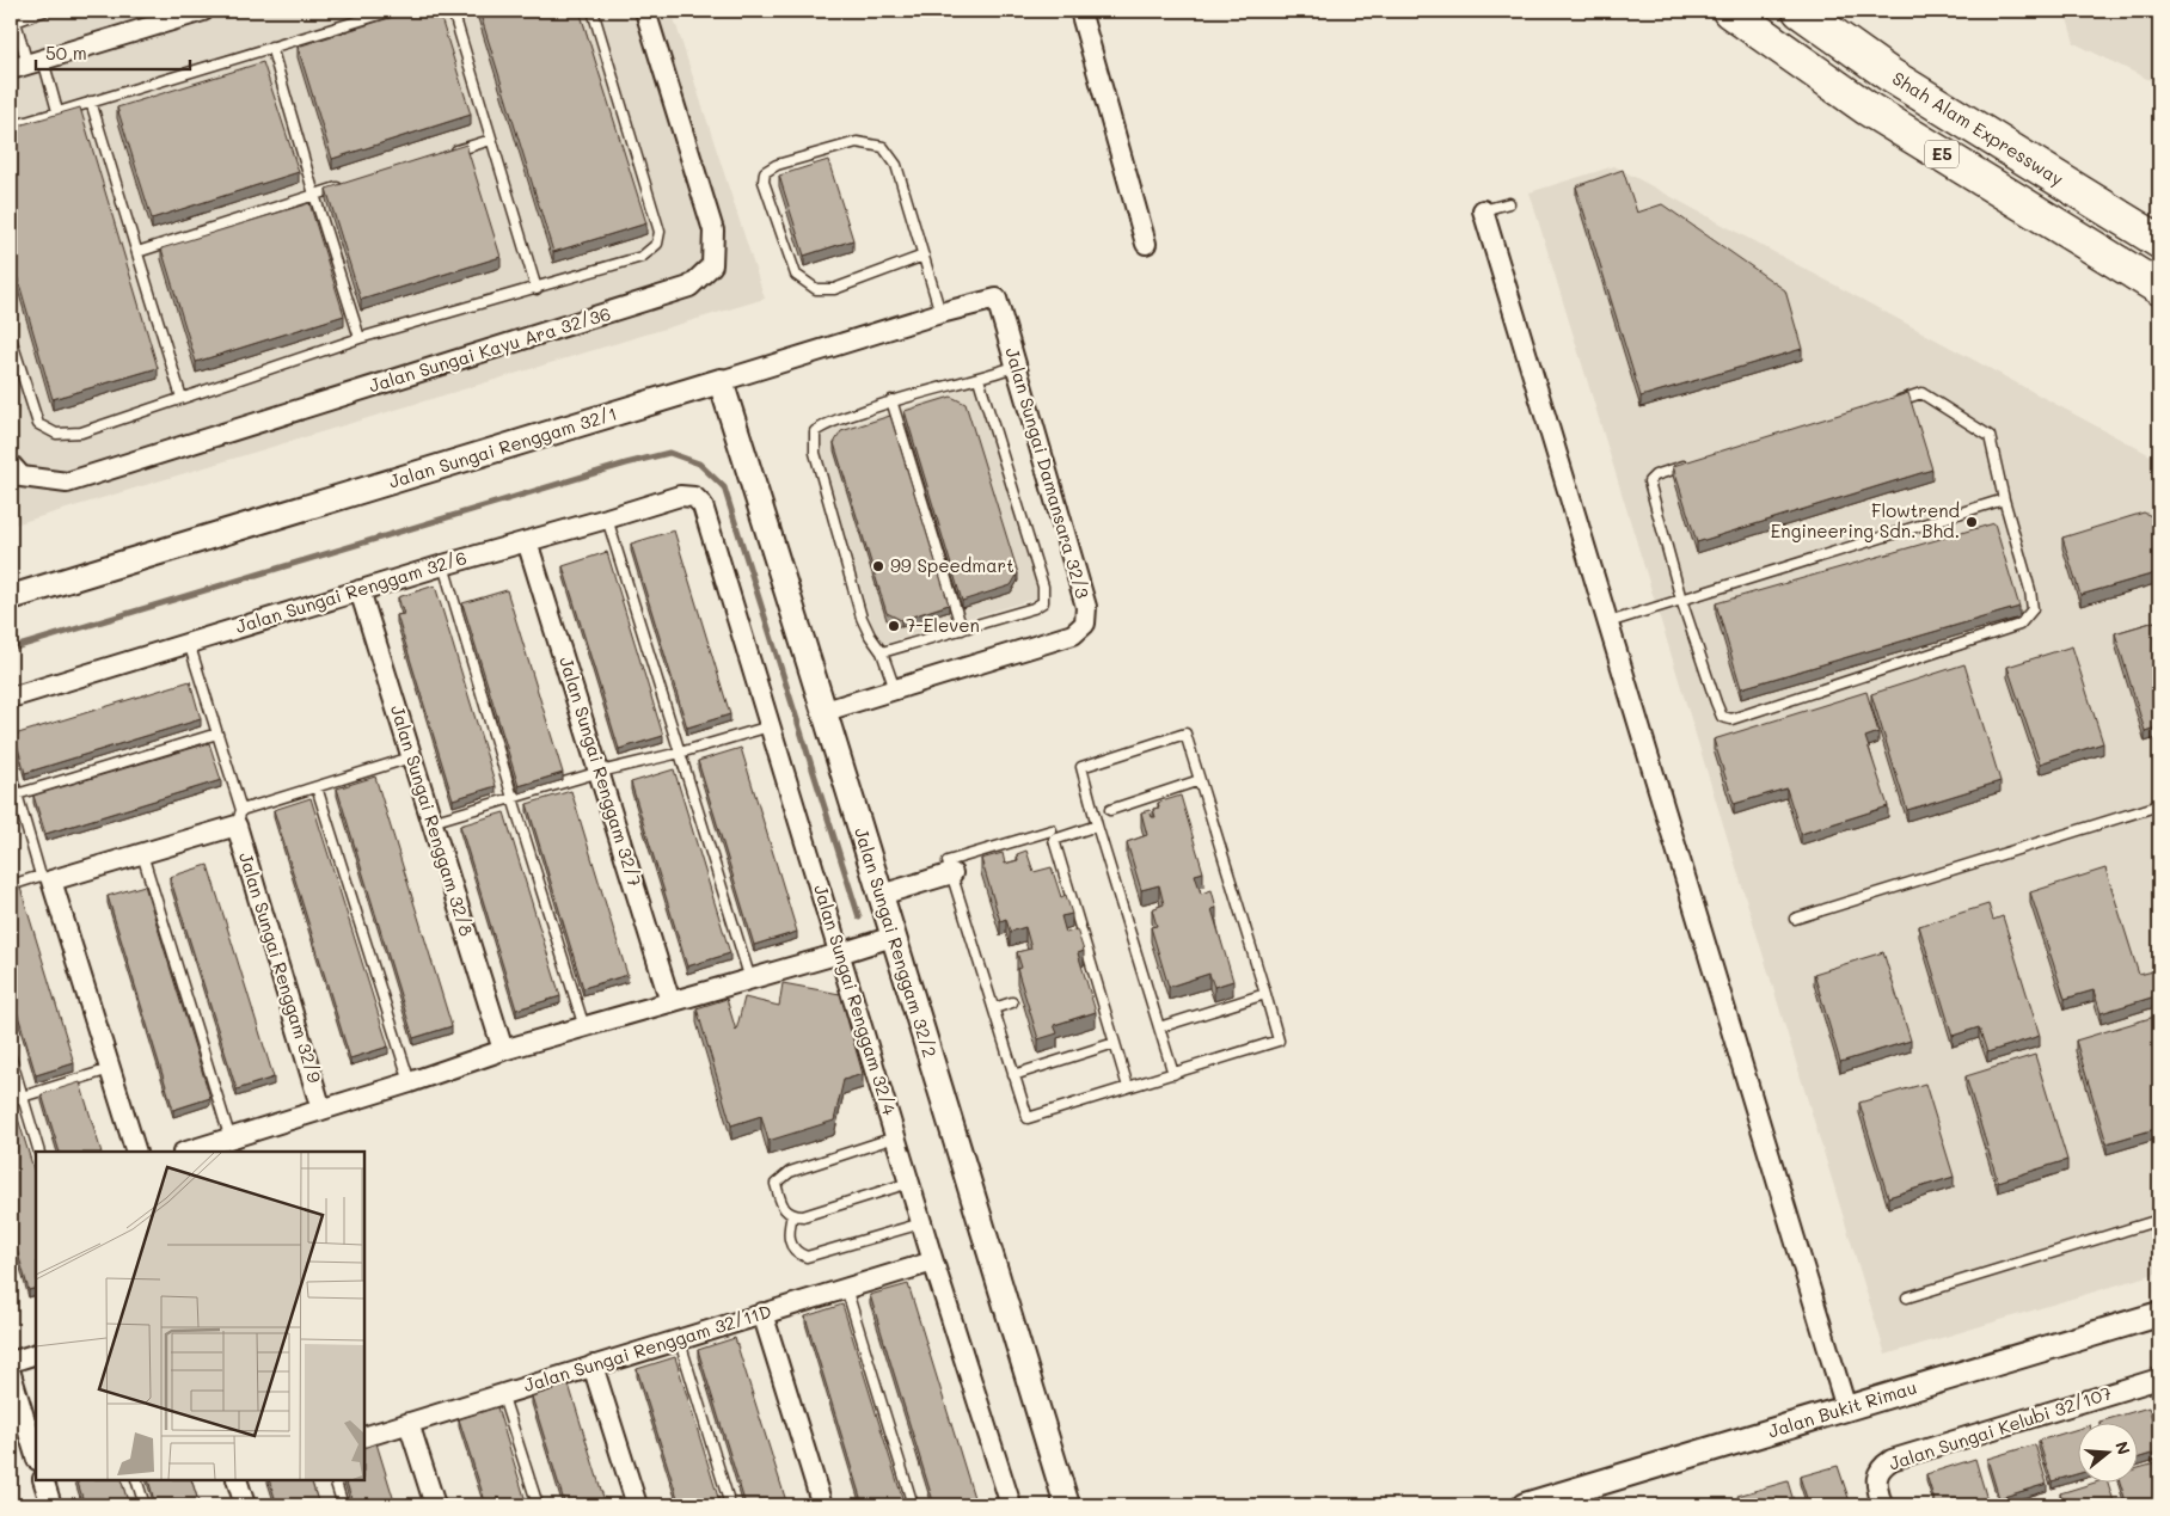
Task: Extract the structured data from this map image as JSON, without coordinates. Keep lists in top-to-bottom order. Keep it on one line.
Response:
{"streets":{"highway":["Shah Alam Expressway","E5"],"street":["Jalan Sungai Kayu Ara 32/36","Jalan Sungai Renggam 32/1","Jalan Sungai Damansara 32/3","Jalan Sungai Renggam 32/6","Jalan Sungai Renggam 32/7","Jalan Sungai Renggam 32/8","Jalan Sungai Renggam 32/2","Jalan Sungai Renggam 32/9","Jalan Sungai Renggam 32/4","Jalan Sungai Renggam 32/11D","Jalan Bukit Rimau","Jalan Sungai Kelubi 32/107"]},"crossings":[["Jalan Sungai Renggam 32/1","Jalan Sungai Damansara 32/3"],["Jalan Sungai Renggam 32/1","Jalan Sungai Renggam 32/2"],["Jalan Sungai Damansara 32/3","Jalan Sungai Renggam 32/2"],["Jalan Sungai Renggam 32/6","Jalan Sungai Renggam 32/7"],["Jalan Sungai Renggam 32/6","Jalan Sungai Renggam 32/8"],["Jalan Sungai Renggam 32/6","Jalan Sungai Renggam 32/4"],["Jalan Sungai Renggam 32/4","Jalan Sungai Renggam 32/11D"]],"places":["Flowtrend Engineering Sdn. Bhd.","99 Speedmart","7-Eleven"],"scale_bar":"50 m","north":"right"}
